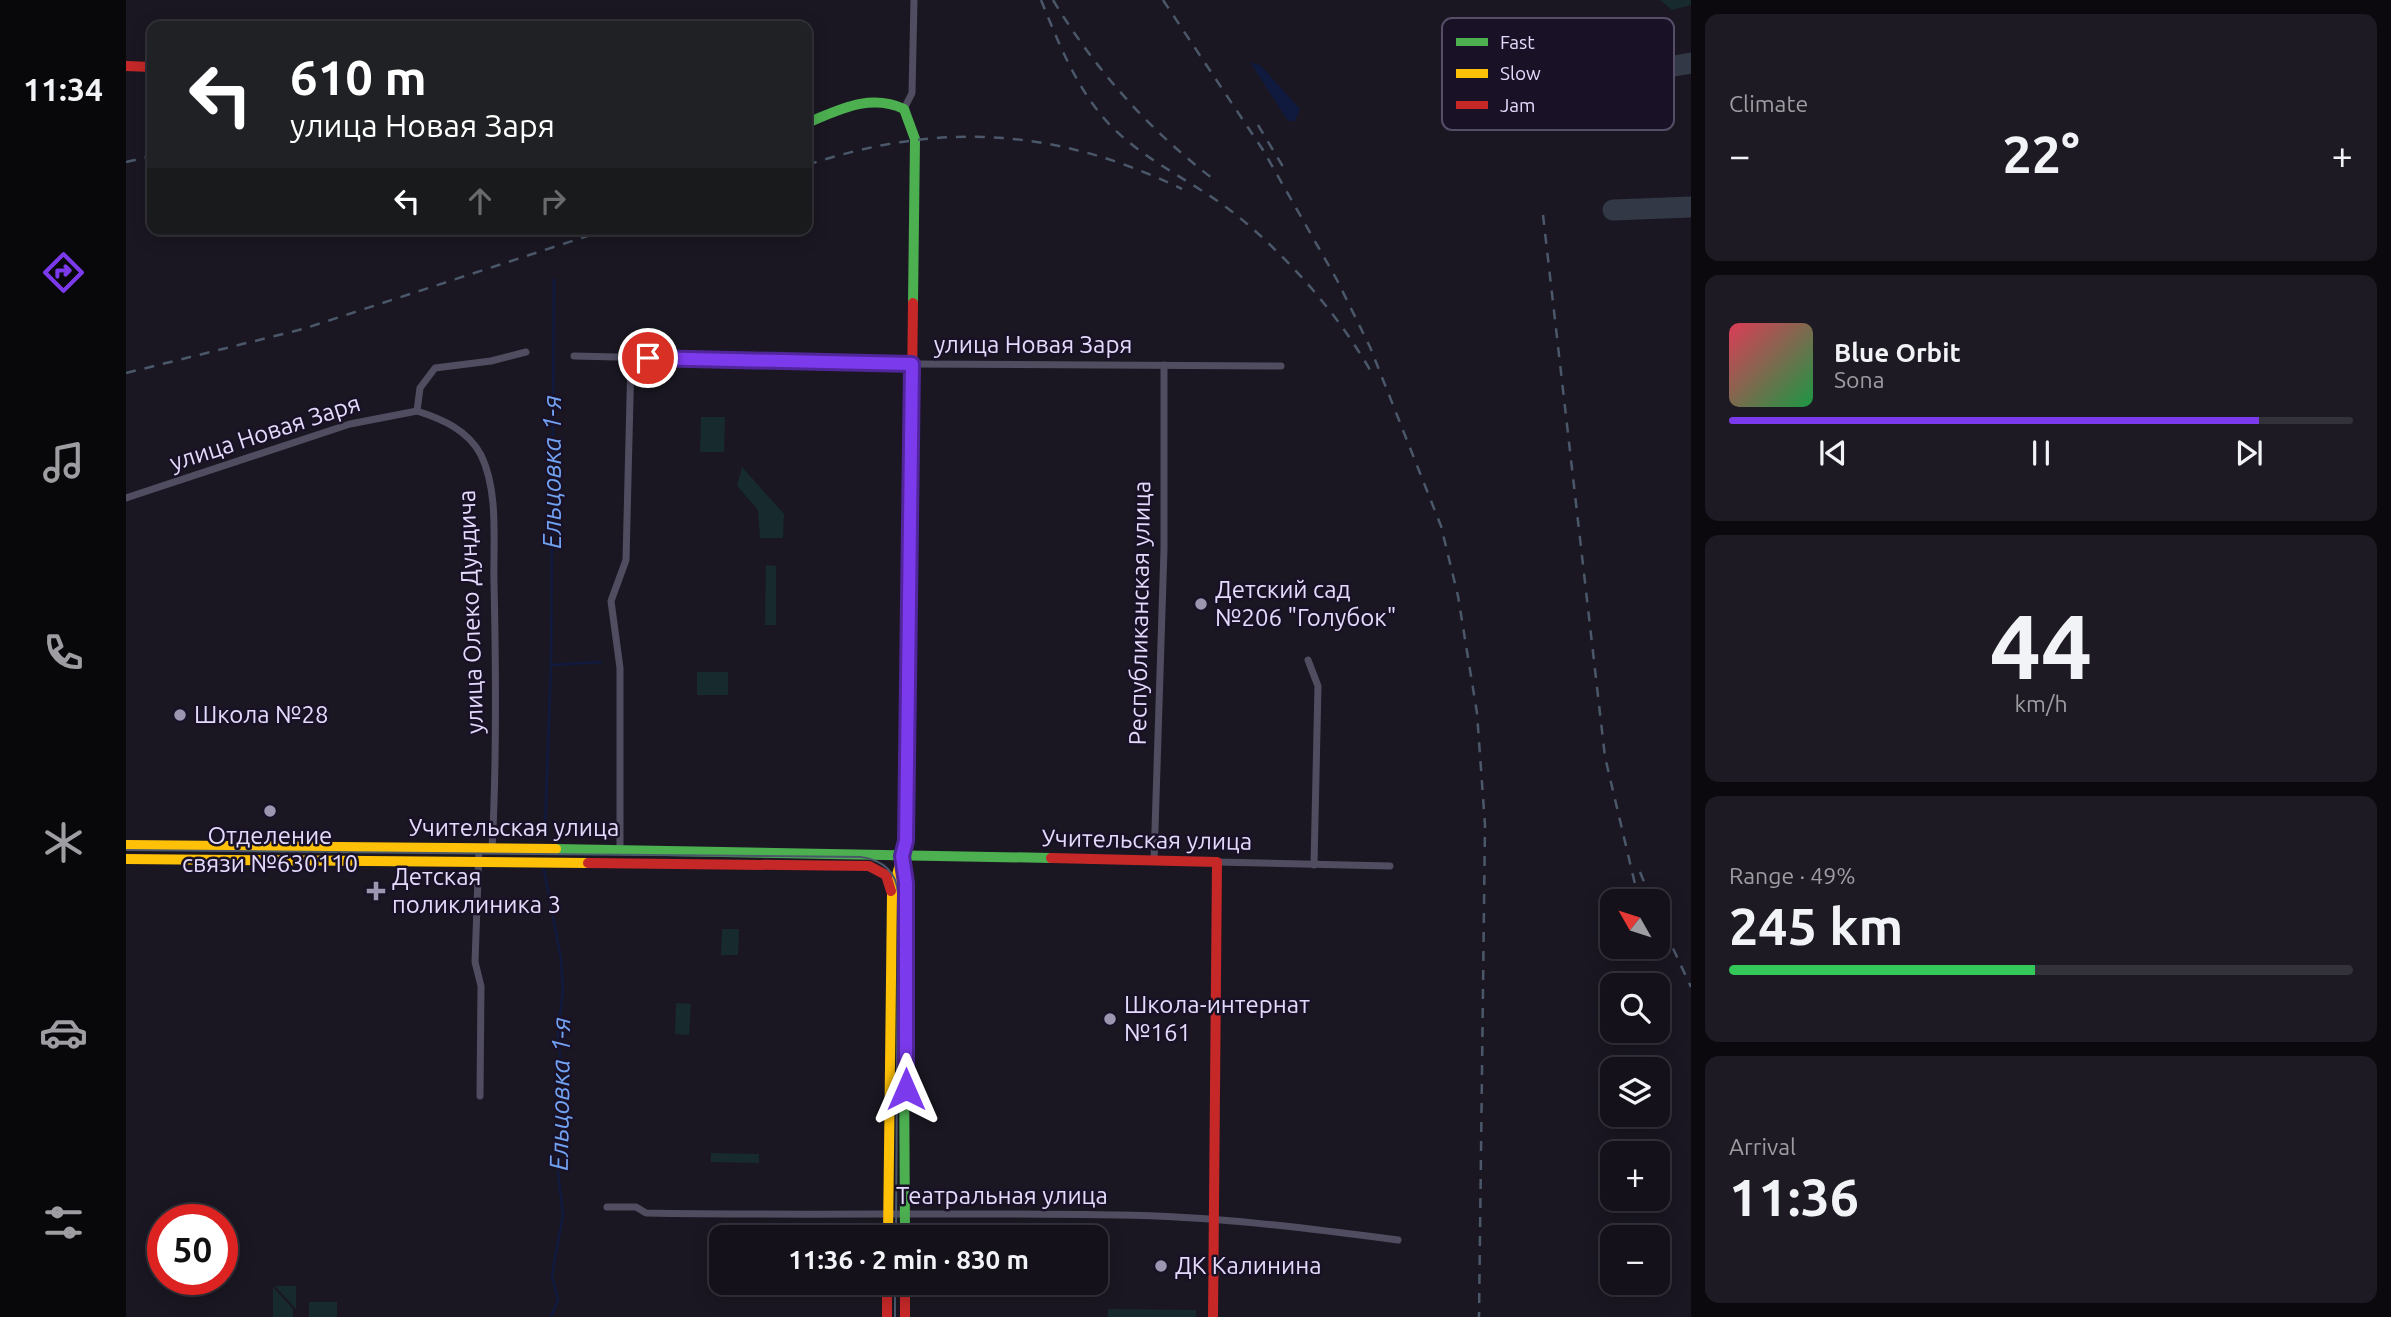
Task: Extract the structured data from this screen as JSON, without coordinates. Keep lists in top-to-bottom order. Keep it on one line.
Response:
{"streets":{"main road":["Учительская улица"],"street":["улица Новая Заря","улица Олеко Дундича","Республиканская улица","Театральная улица"]},"crossings":[["улица Новая Заря","улица Олеко Дундича"],["улица Новая Заря","Республиканская улица"],["улица Олеко Дундича","Учительская улица"],["Республиканская улица","Учительская улица"]],"water":["Ельцовка 1-я"],"places":{"other":["Детский сад №206 \"Голубок\"","Школа №28","Отделение связи №630110","Школа-интернат №161","ДК Калинина"],"health":["Детская поликлиника 3"]},"legend":["Fast","Slow","Jam"],"north":"top left","page":{"tabs":"11:34","tile":["Climate",["44","km/h"],["Range · 49%","245 km"],["Arrival","11:36"]],"turn":["610 m","улица Новая Заря"],"heat":["−","22°","+"],"song":["Blue Orbit","Sona"],"map_buttons":["+","−"],"limit":"50","trip":"11:36 · 2 min · 830 m"}}
